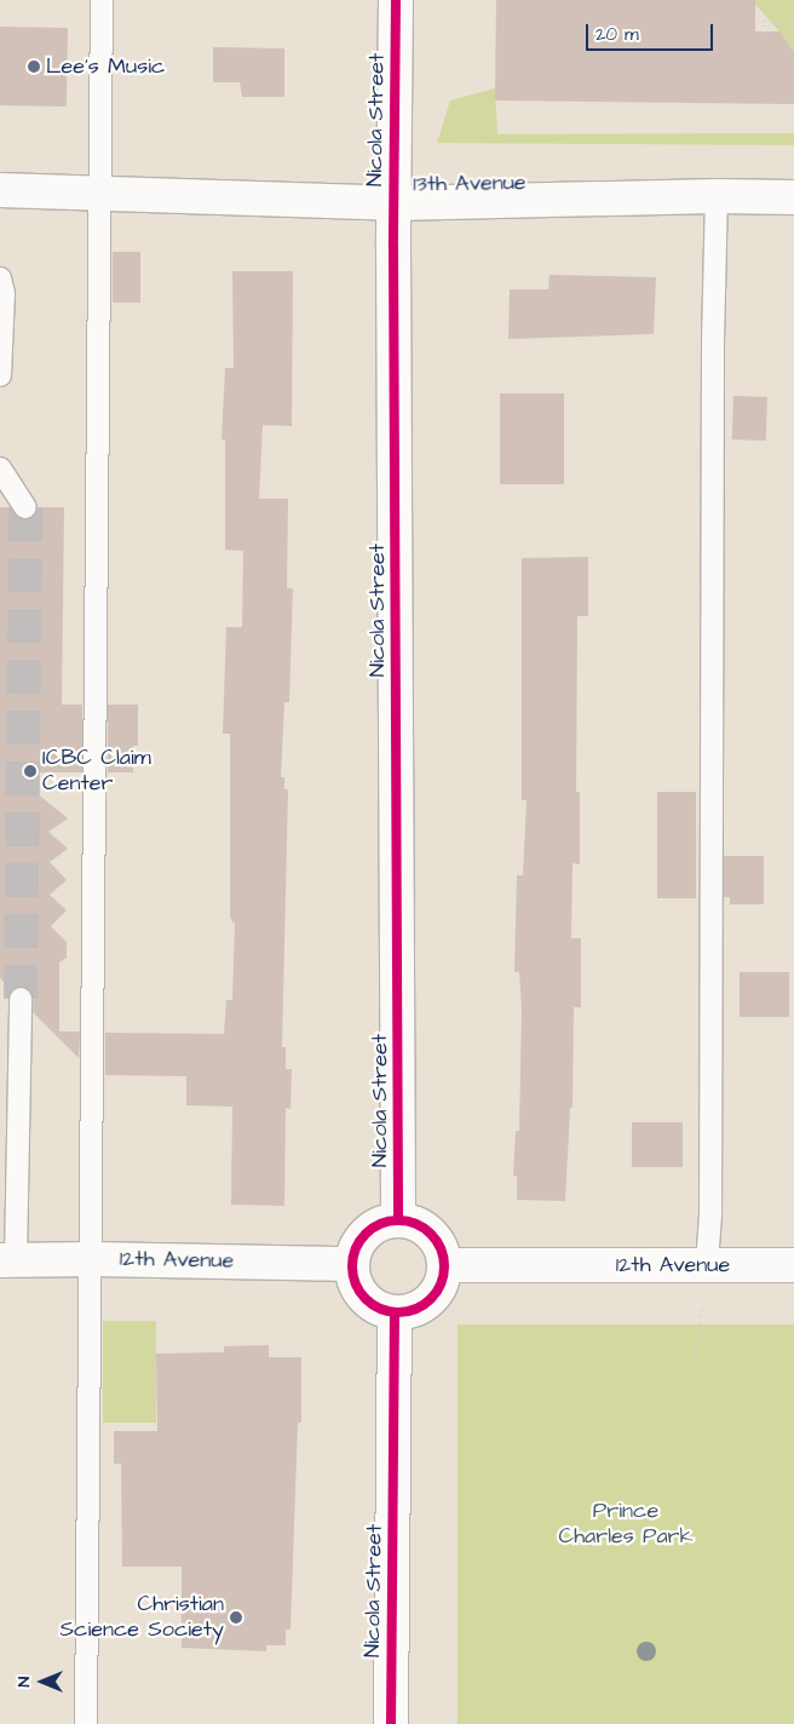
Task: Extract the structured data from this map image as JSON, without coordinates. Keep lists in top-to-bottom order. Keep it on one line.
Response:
{"streets":{"street":["Nicola Street","13th Avenue","12th Avenue"]},"crossings":[["Nicola Street","13th Avenue"],["Nicola Street","12th Avenue"]],"parks":["Prince Charles Park"],"places":["Lee's Music","ICBC Claim Center","Christian Science Society"],"scale_bar":"20 m","north":"left"}
